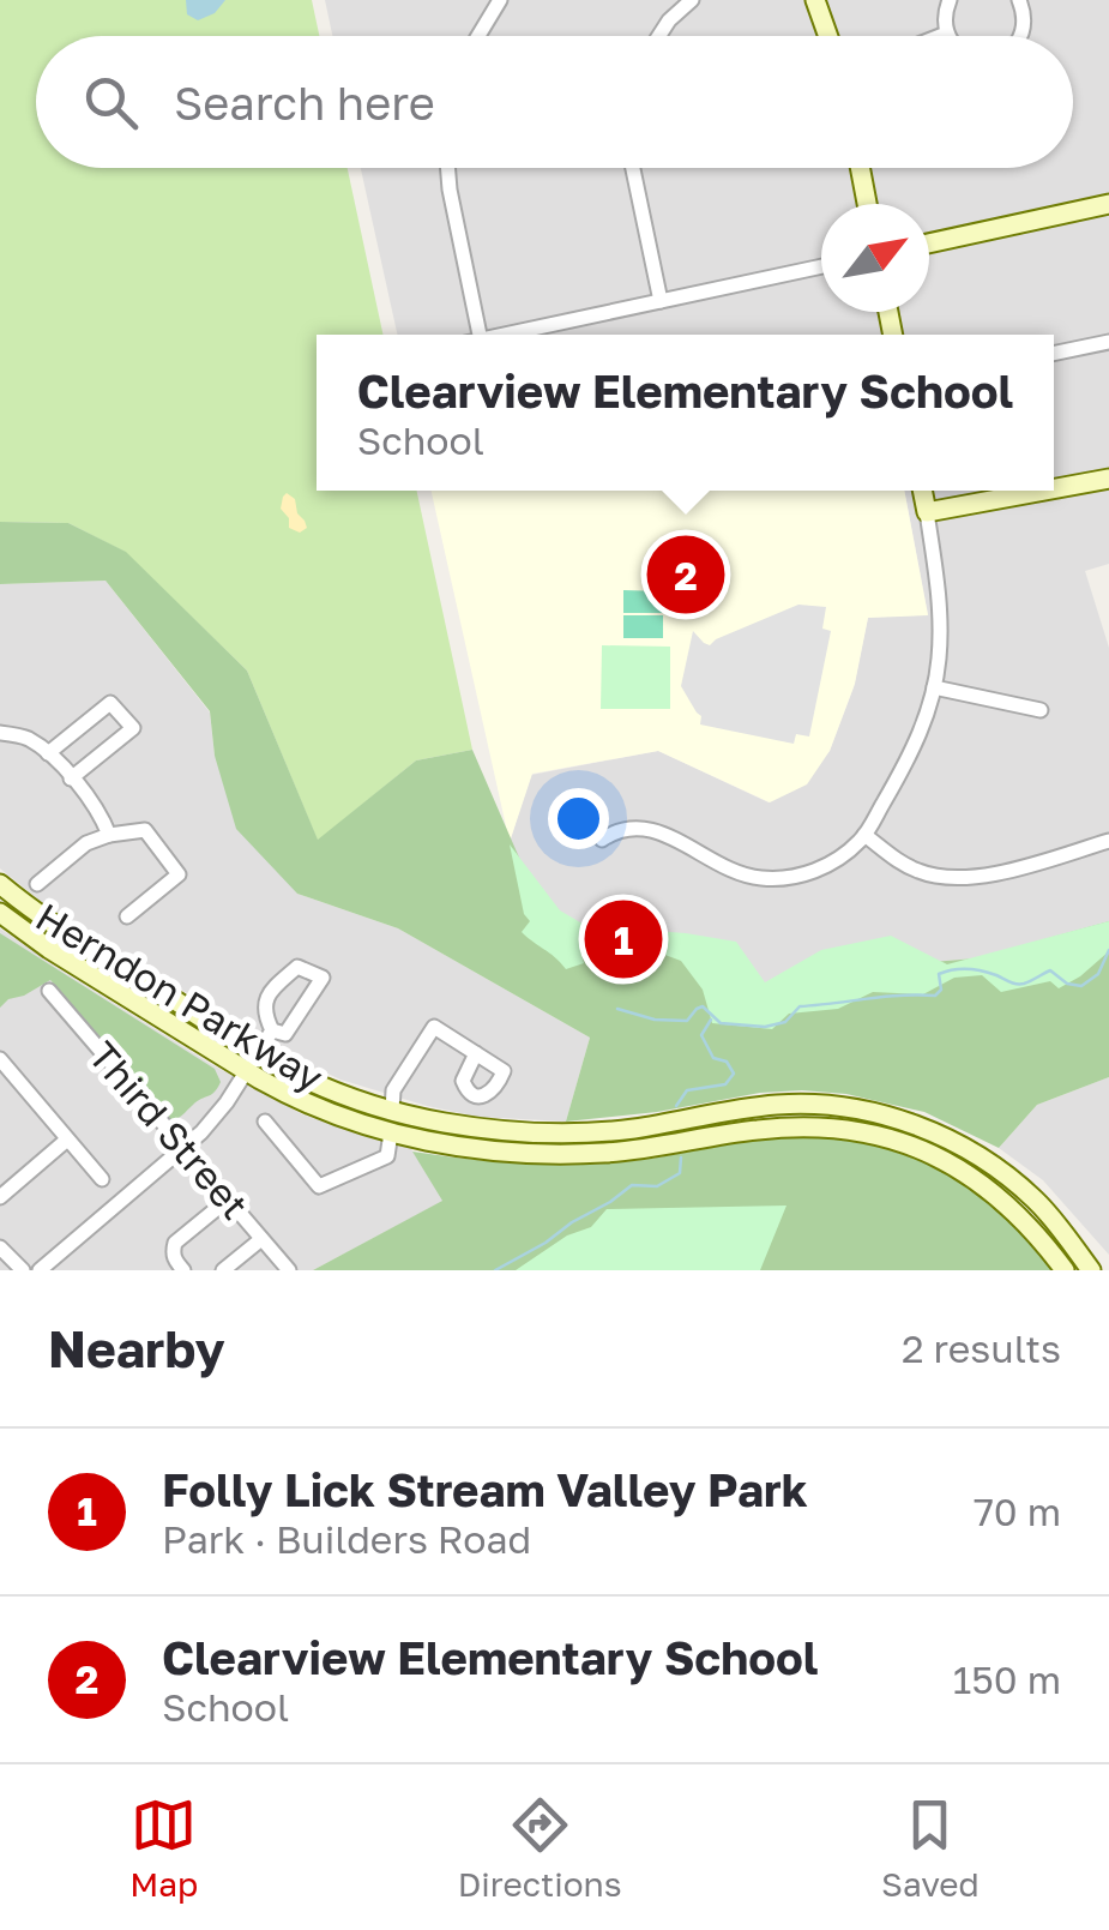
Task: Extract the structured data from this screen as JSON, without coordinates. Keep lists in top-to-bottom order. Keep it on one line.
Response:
{"streets":{"main road":["Herndon Parkway"],"street":["Third Street"]},"north":"top right","page":{"search":"Search here","popup":["Clearview Elementary School","School"],"pins":["2","1"],"heading":["Nearby","2 results"],"list":[{"mark":"1","name":"Folly Lick Stream Valley Park","note":"Park · Builders Road","value":"70 m"},{"mark":"2","name":"Clearview Elementary School","note":"School","value":"150 m"}],"nav":["Map","Directions","Saved"]}}
